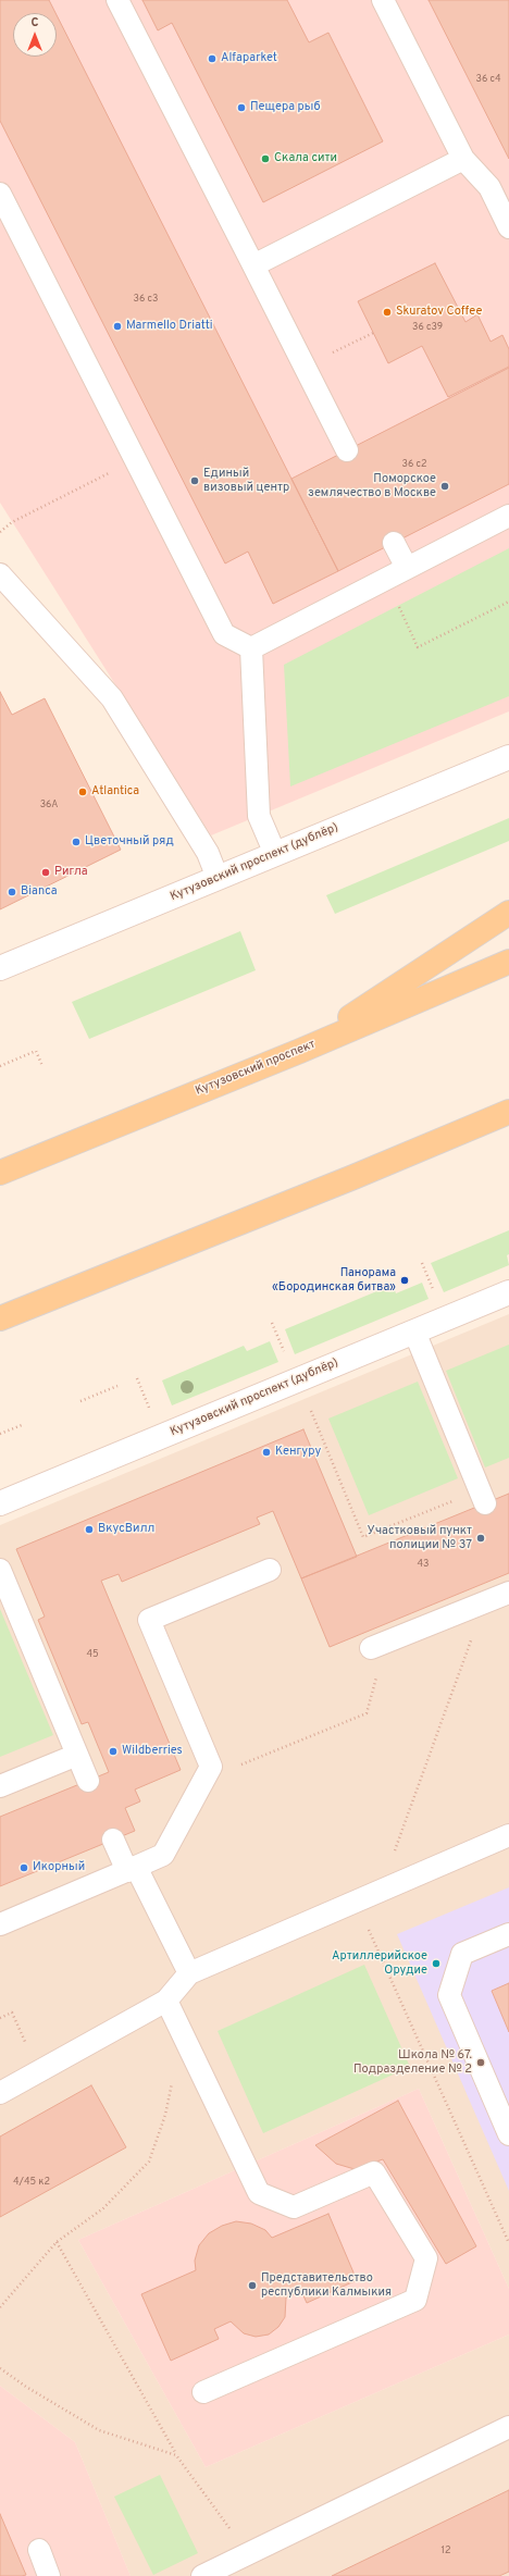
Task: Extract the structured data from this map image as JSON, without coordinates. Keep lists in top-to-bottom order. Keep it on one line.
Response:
{"streets":{"main road":["Кутузовский проспект"],"street":["Кутузовский проспект (дублёр)"]},"places":["Alfaparket","Пещера рыб","Скала сити","Skuratov Coffee","Marmello Driatti","Единый визовый центр","Поморское землячество в Москве","Atlantica","Цветочный ряд","Ригла","Bianca","Панорама «Бородинская битва»","Кенгуру","ВкусВилл","Участковый пункт полиции № 37","Wildberries","Икорный","Артиллерийское Орудие","Школа № 67. Подразделение № 2","Представительство республики Калмыкия"],"house_numbers":["36 с4","36 с3","36 с39","36 с2","36А","43","45","4/45 к2","12"],"north":"top"}
